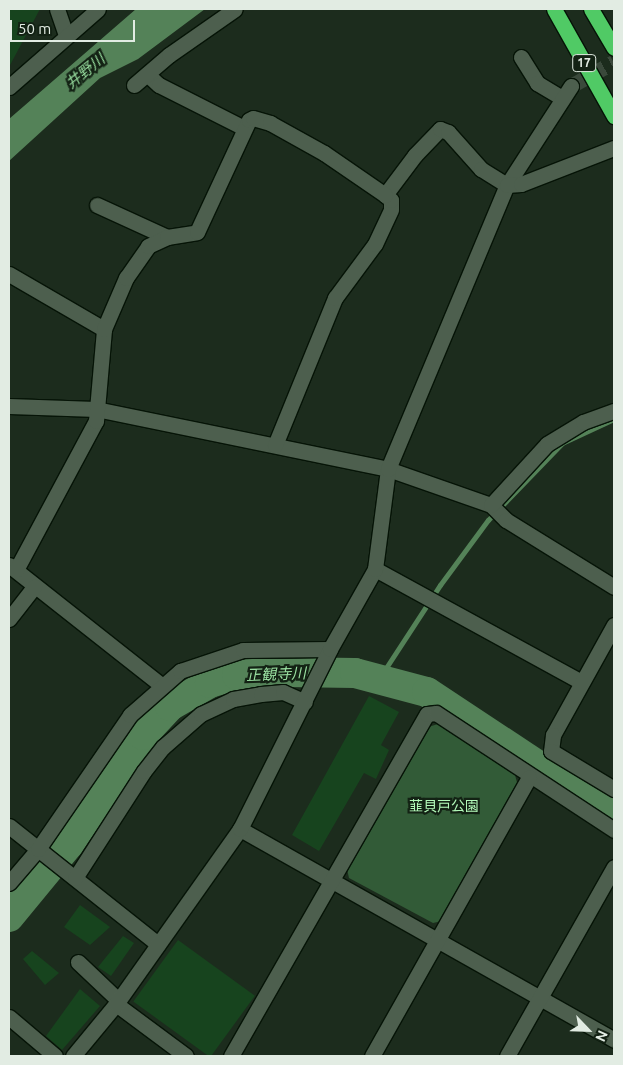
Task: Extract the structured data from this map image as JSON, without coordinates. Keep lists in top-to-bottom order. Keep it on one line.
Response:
{"streets":{"highway":["17"]},"water":["井野川","正観寺川"],"parks":["韮貝戸公園"],"scale_bar":"50 m","north":"bottom right"}
